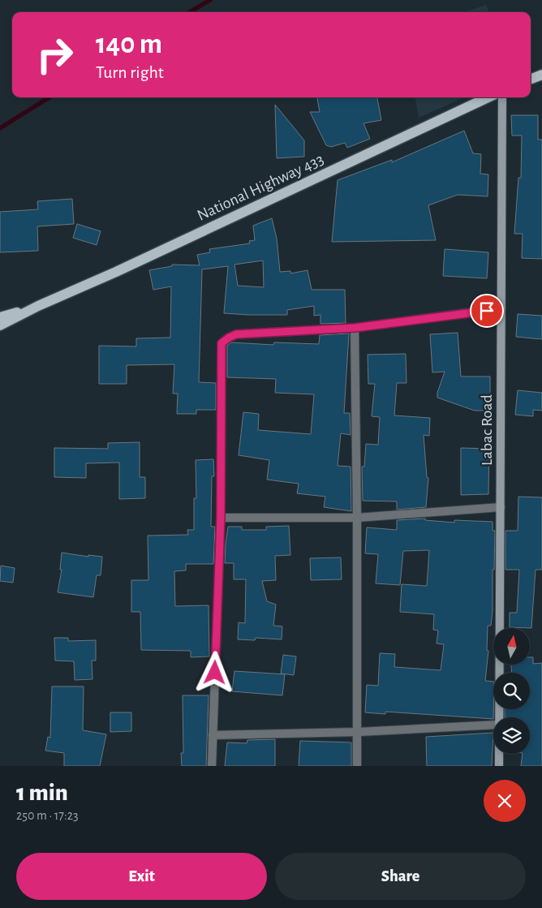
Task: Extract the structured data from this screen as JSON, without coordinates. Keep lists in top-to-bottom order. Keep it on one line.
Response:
{"streets":{"main road":["National Highway 433"],"street":["Labac Road"]},"north":"top","page":{"turn":["140 m","Turn right"],"heading":["1 min","250 m · 17:23"],"buttons":["Exit","Share"]}}
